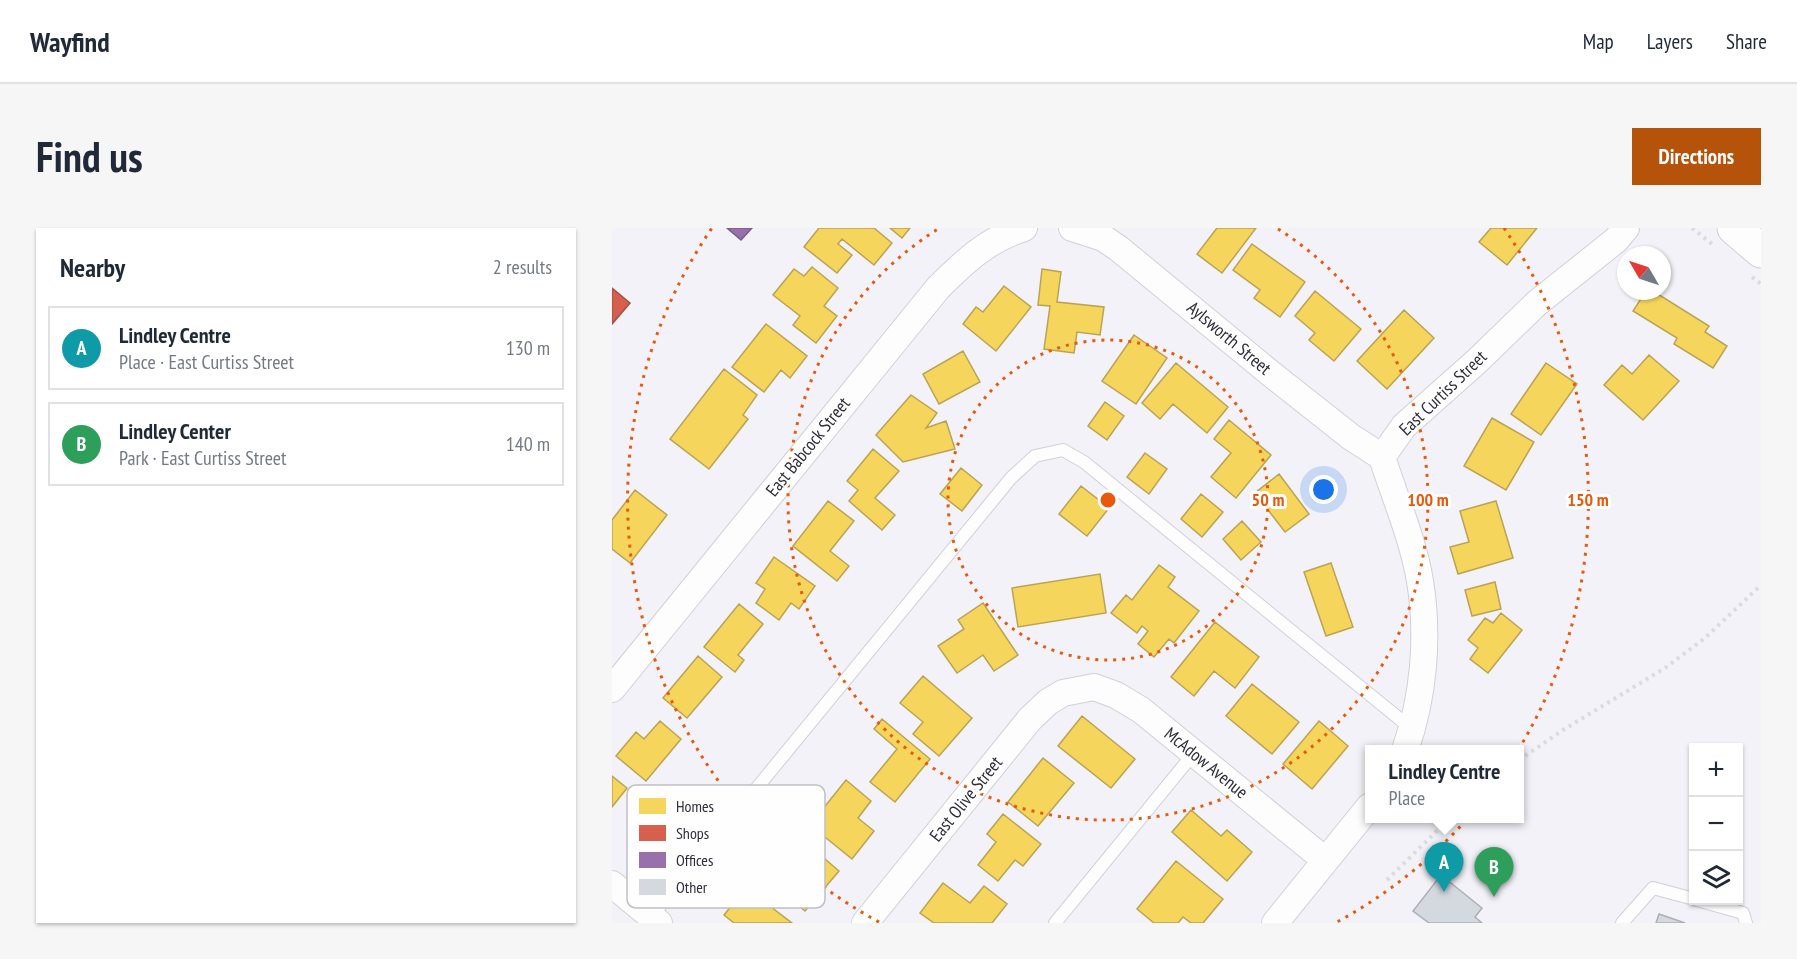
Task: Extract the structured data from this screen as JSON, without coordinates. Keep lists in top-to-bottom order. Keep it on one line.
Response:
{"streets":{"street":["Aylsworth Street","East Curtiss Street","East Babcock Street","McAdow Avenue","East Olive Street"]},"crossings":[["Aylsworth Street","East Curtiss Street"],["McAdow Avenue","East Olive Street"]],"legend":["Homes","Shops","Offices","Other"],"north":"top left","page":{"header":"Wayfind","nav":["Map","Layers","Share"],"buttons":"Directions","title":"Find us","heading":["Nearby","2 results"],"list":[{"mark":"A","name":"Lindley Centre","note":"Place · East Curtiss Street","value":"130 m"},{"mark":"B","name":"Lindley Center","note":"Park · East Curtiss Street","value":"140 m"}],"map_buttons":["+","−"],"popup":["Lindley Centre","Place"],"pins":["A","B"]},"rings":["50 m","100 m","150 m"]}
